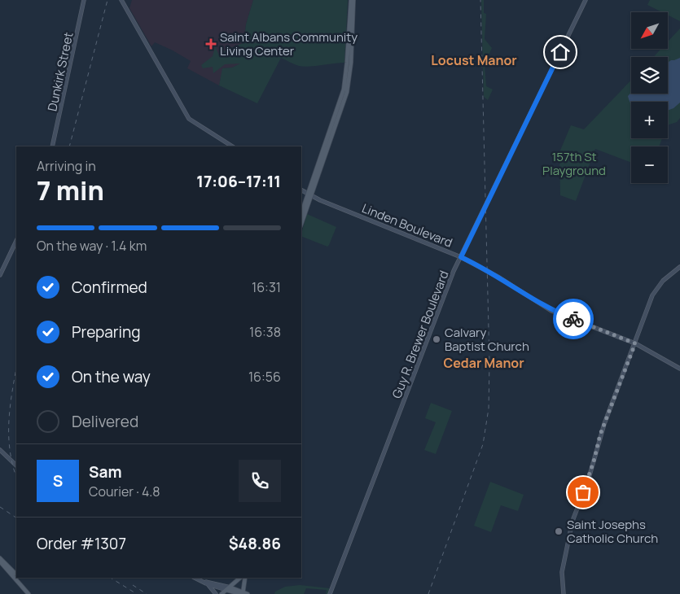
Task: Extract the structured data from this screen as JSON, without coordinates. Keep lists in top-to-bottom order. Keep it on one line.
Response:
{"streets":{"main road":["Dunkirk Street","Linden Boulevard","Guy R. Brewer Boulevard"]},"crossings":[["Linden Boulevard","Guy R. Brewer Boulevard"]],"districts":["Locust Manor","Cedar Manor"],"parks":["157th St Playground"],"places":{"health":["Saint Albans Community Living Center"],"other":["Calvary Baptist Church","Saint Josephs Catholic Church"]},"north":"bottom left","page":{"map_buttons":["+","−"],"heading":["7 min","Arriving in","17:06–17:11"],"panel":["Sam","Courier · 4.8","Order #1307","$48.86"],"bar":"On the way · 1.4 km","list":[["Confirmed","16:31"],["Preparing","16:38"],["On the way","16:56"],"Delivered"],"round":"S"}}
